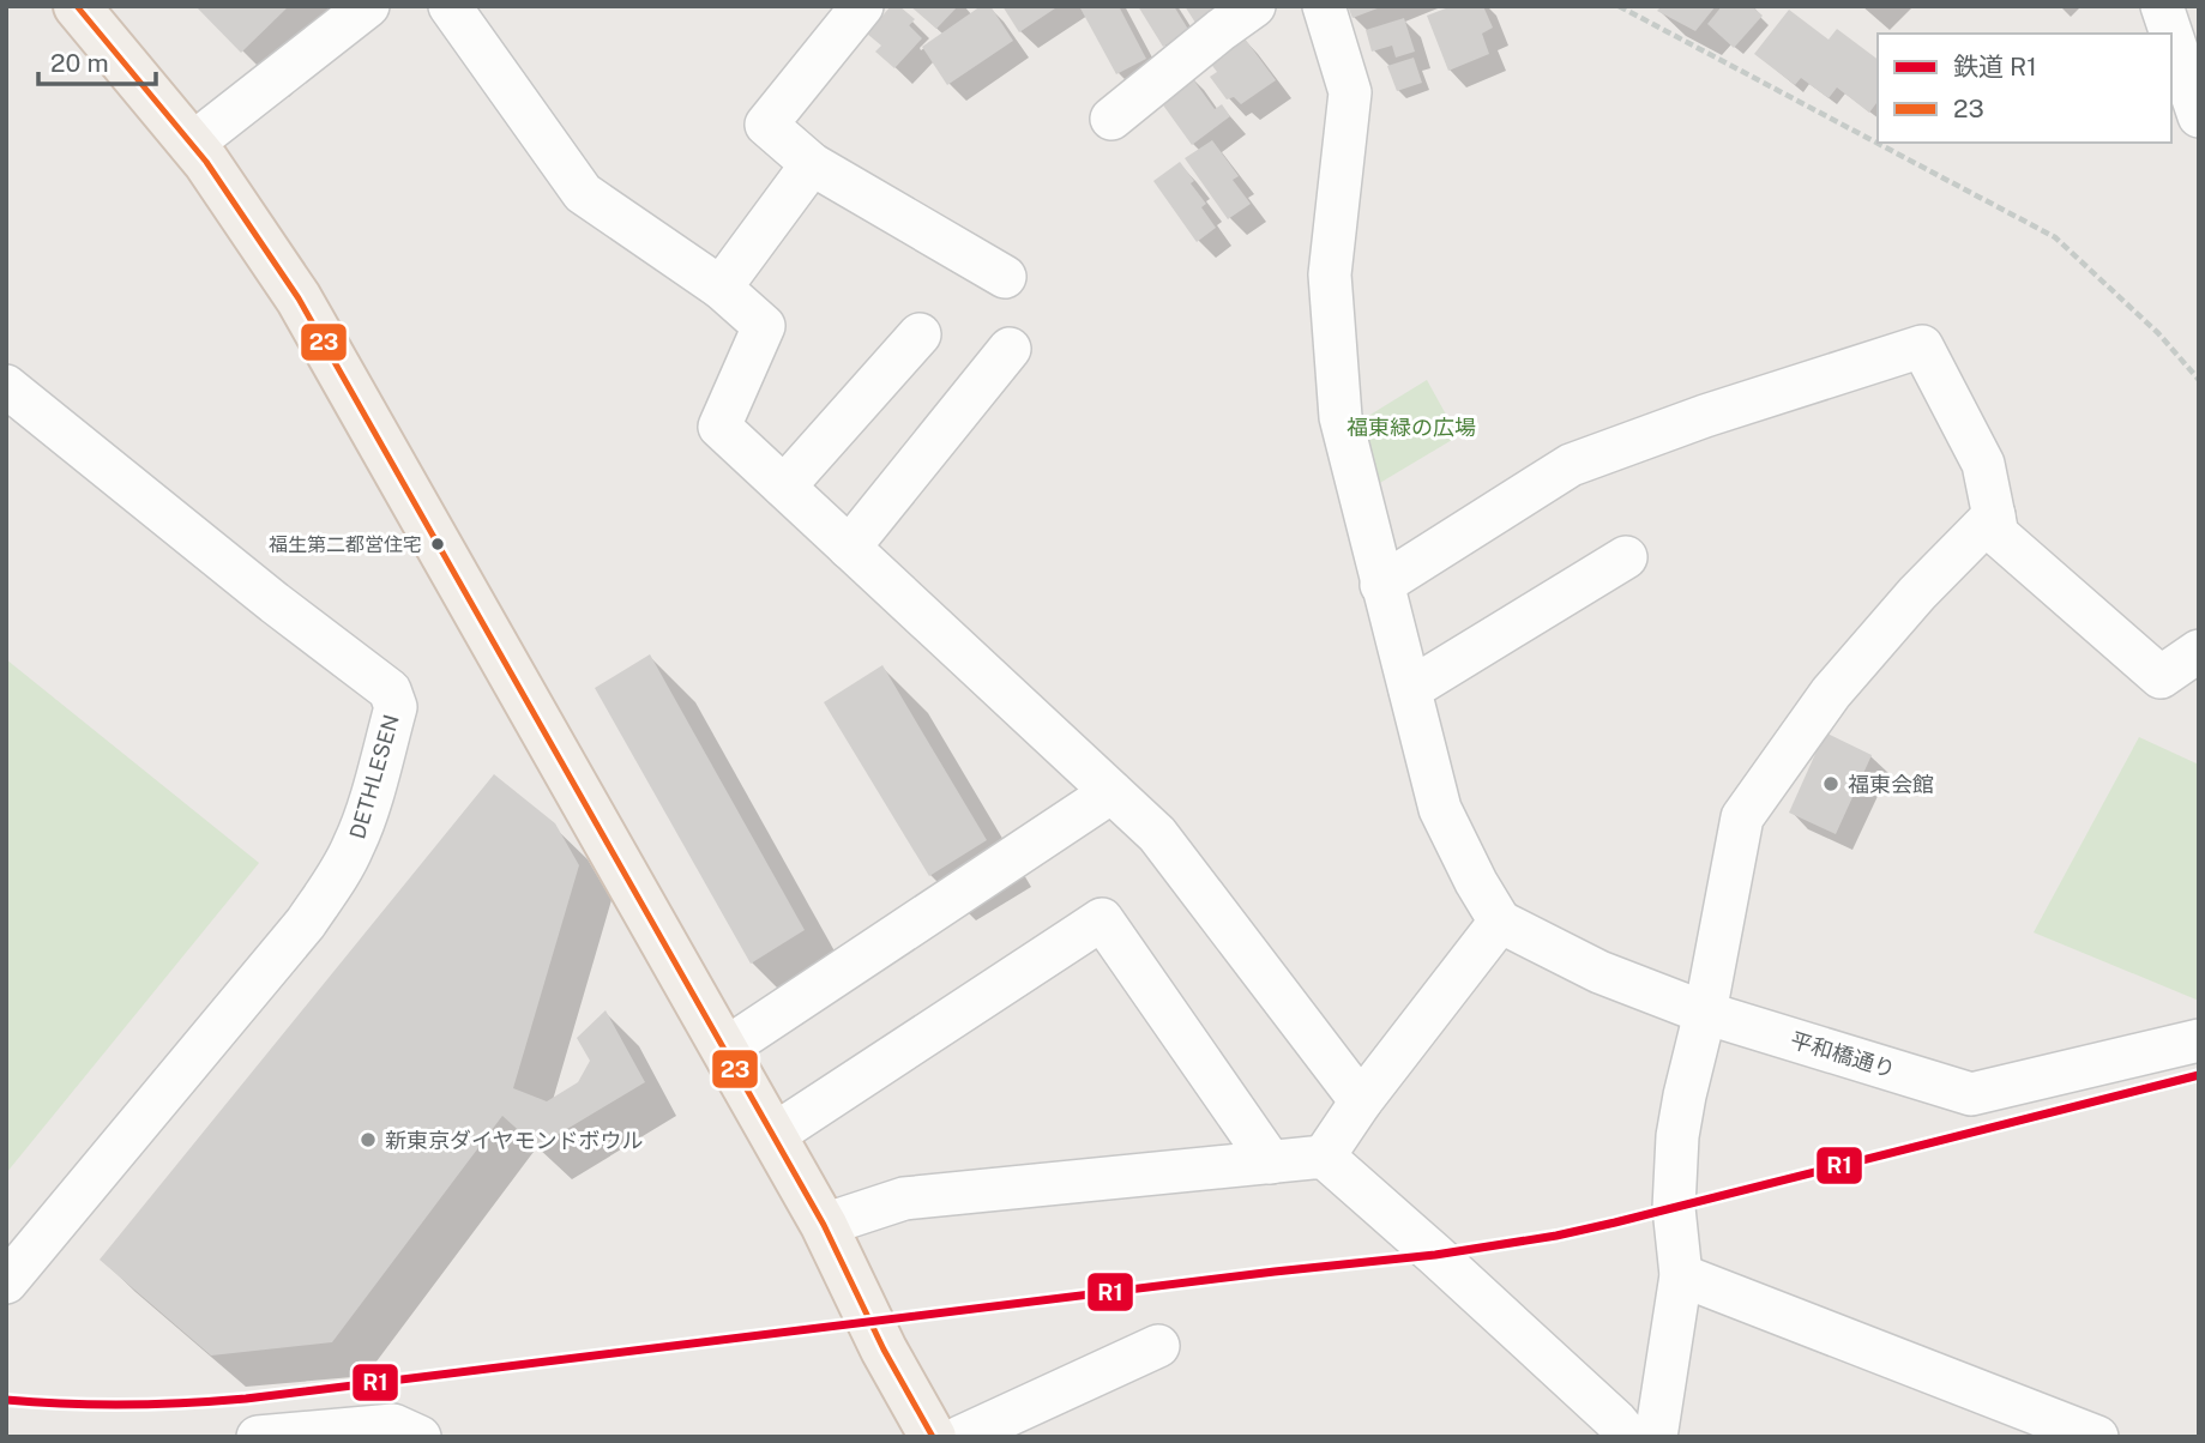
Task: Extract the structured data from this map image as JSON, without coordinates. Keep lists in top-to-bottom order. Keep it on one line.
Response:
{"streets":{"street":["DETHLESEN","平和橋通り"]},"parks":["福東緑の広場"],"places":["福生第二都営住宅","福東会館","新東京ダイヤモンドボウル"],"lines":["transit line 23","rail line R1"],"legend":["鉄道 R1","23"],"scale_bar":"20 m"}
